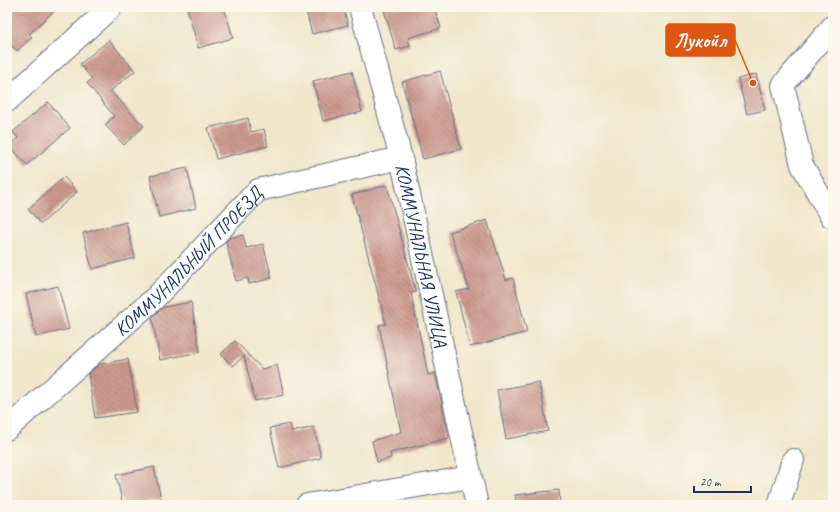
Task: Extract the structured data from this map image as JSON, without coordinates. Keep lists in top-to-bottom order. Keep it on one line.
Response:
{"streets":{"street":["КОММУНАЛЬНАЯ УЛИЦА","КОММУНАЛЬНЫЙ ПРОЕЗД"]},"crossings":[["КОММУНАЛЬНАЯ УЛИЦА","КОММУНАЛЬНЫЙ ПРОЕЗД"]],"places":["Лукойл"],"scale_bar":"20 m"}
